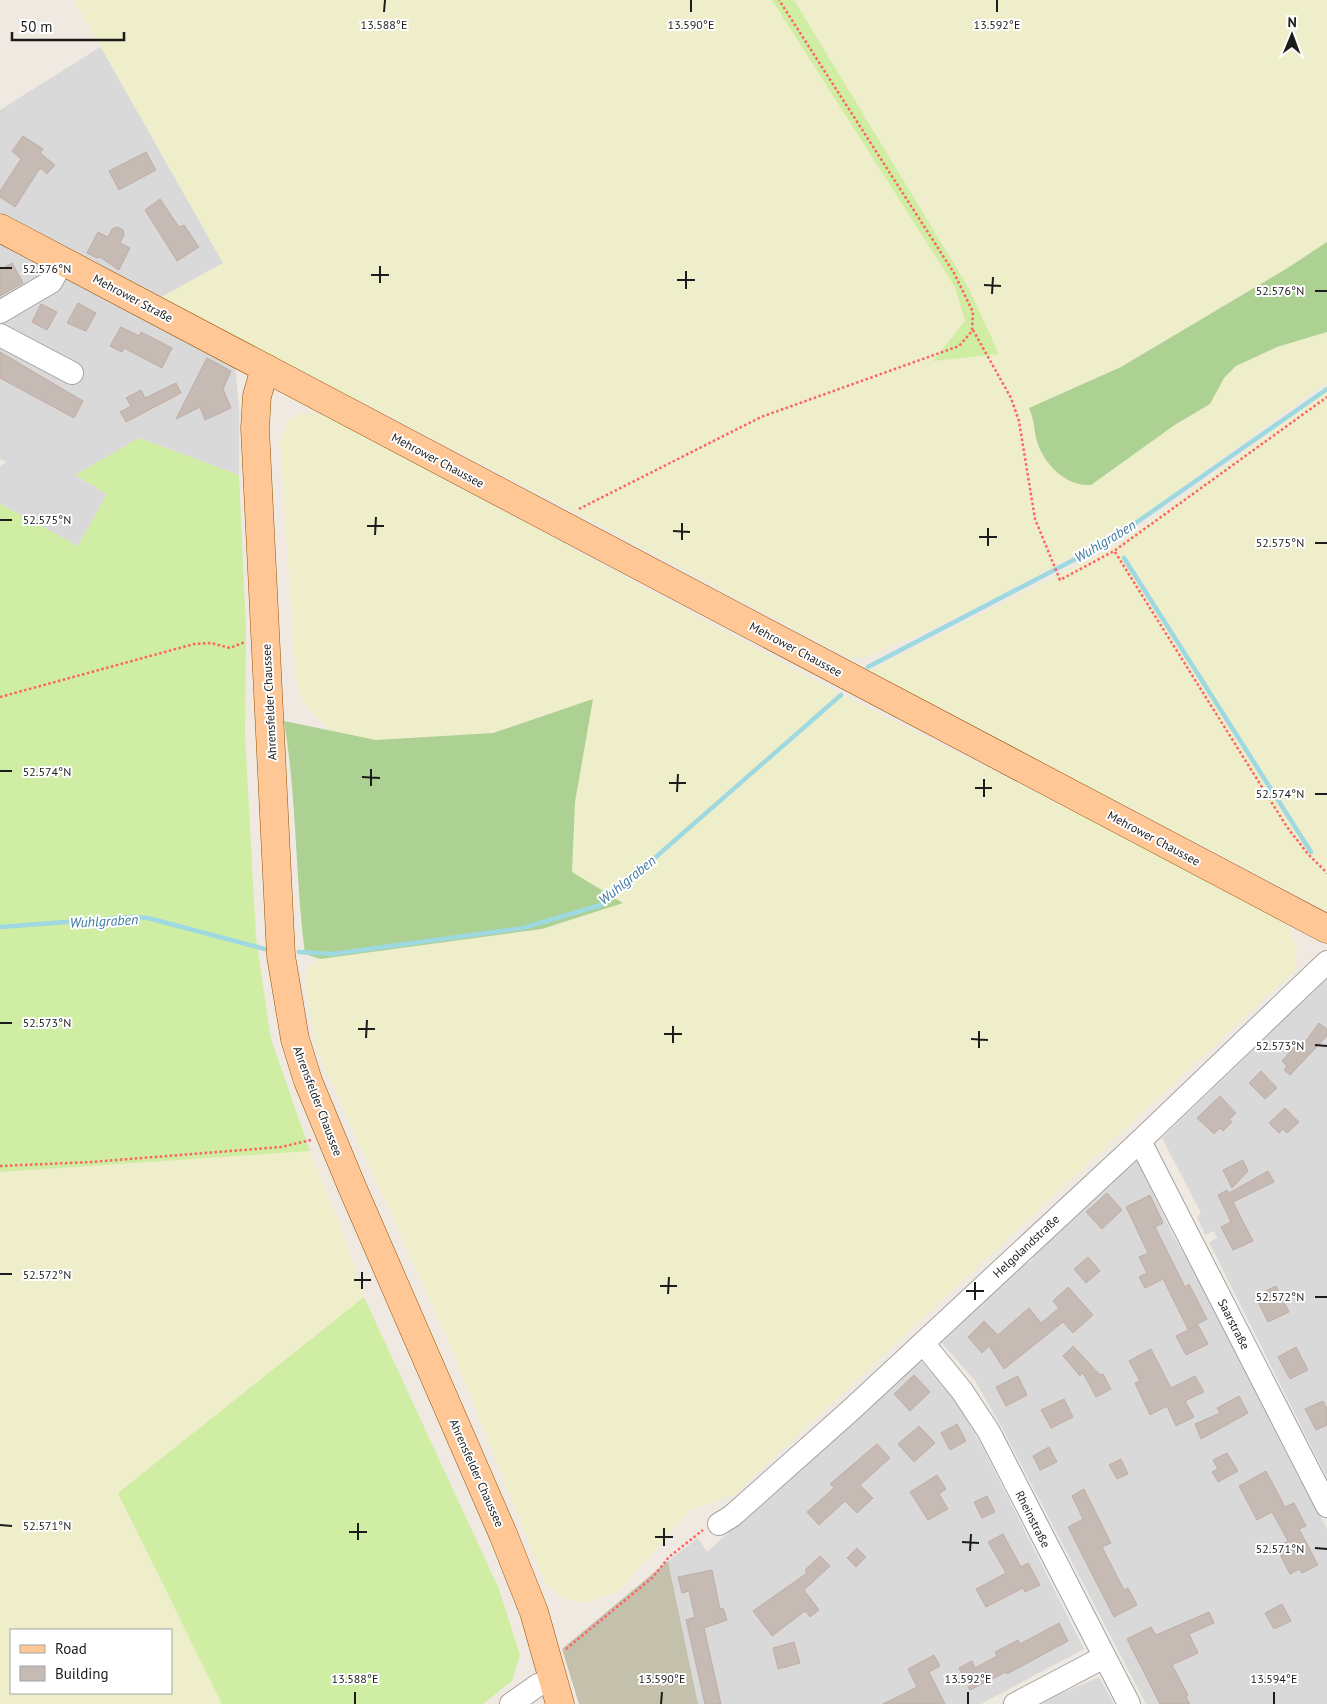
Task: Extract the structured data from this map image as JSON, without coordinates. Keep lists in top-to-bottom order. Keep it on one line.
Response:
{"streets":{"main road":["Mehrower Straße","Mehrower Chaussee","Ahrensfelder Chaussee"],"street":["Helgolandstraße","Saarstraße","Rheinstraße"]},"crossings":[["Mehrower Straße","Mehrower Chaussee"],["Mehrower Straße","Ahrensfelder Chaussee"],["Mehrower Chaussee","Ahrensfelder Chaussee"],["Helgolandstraße","Saarstraße"],["Helgolandstraße","Rheinstraße"]],"water":["Wuhlgraben"],"legend":["Road","Building"],"scale_bar":"50 m","north":"top","coordinates":["13.588°E","13.590°E","13.592°E","52.576°N","52.575°N","52.574°N","52.573°N","52.572°N","52.571°N","13.594°E"]}
